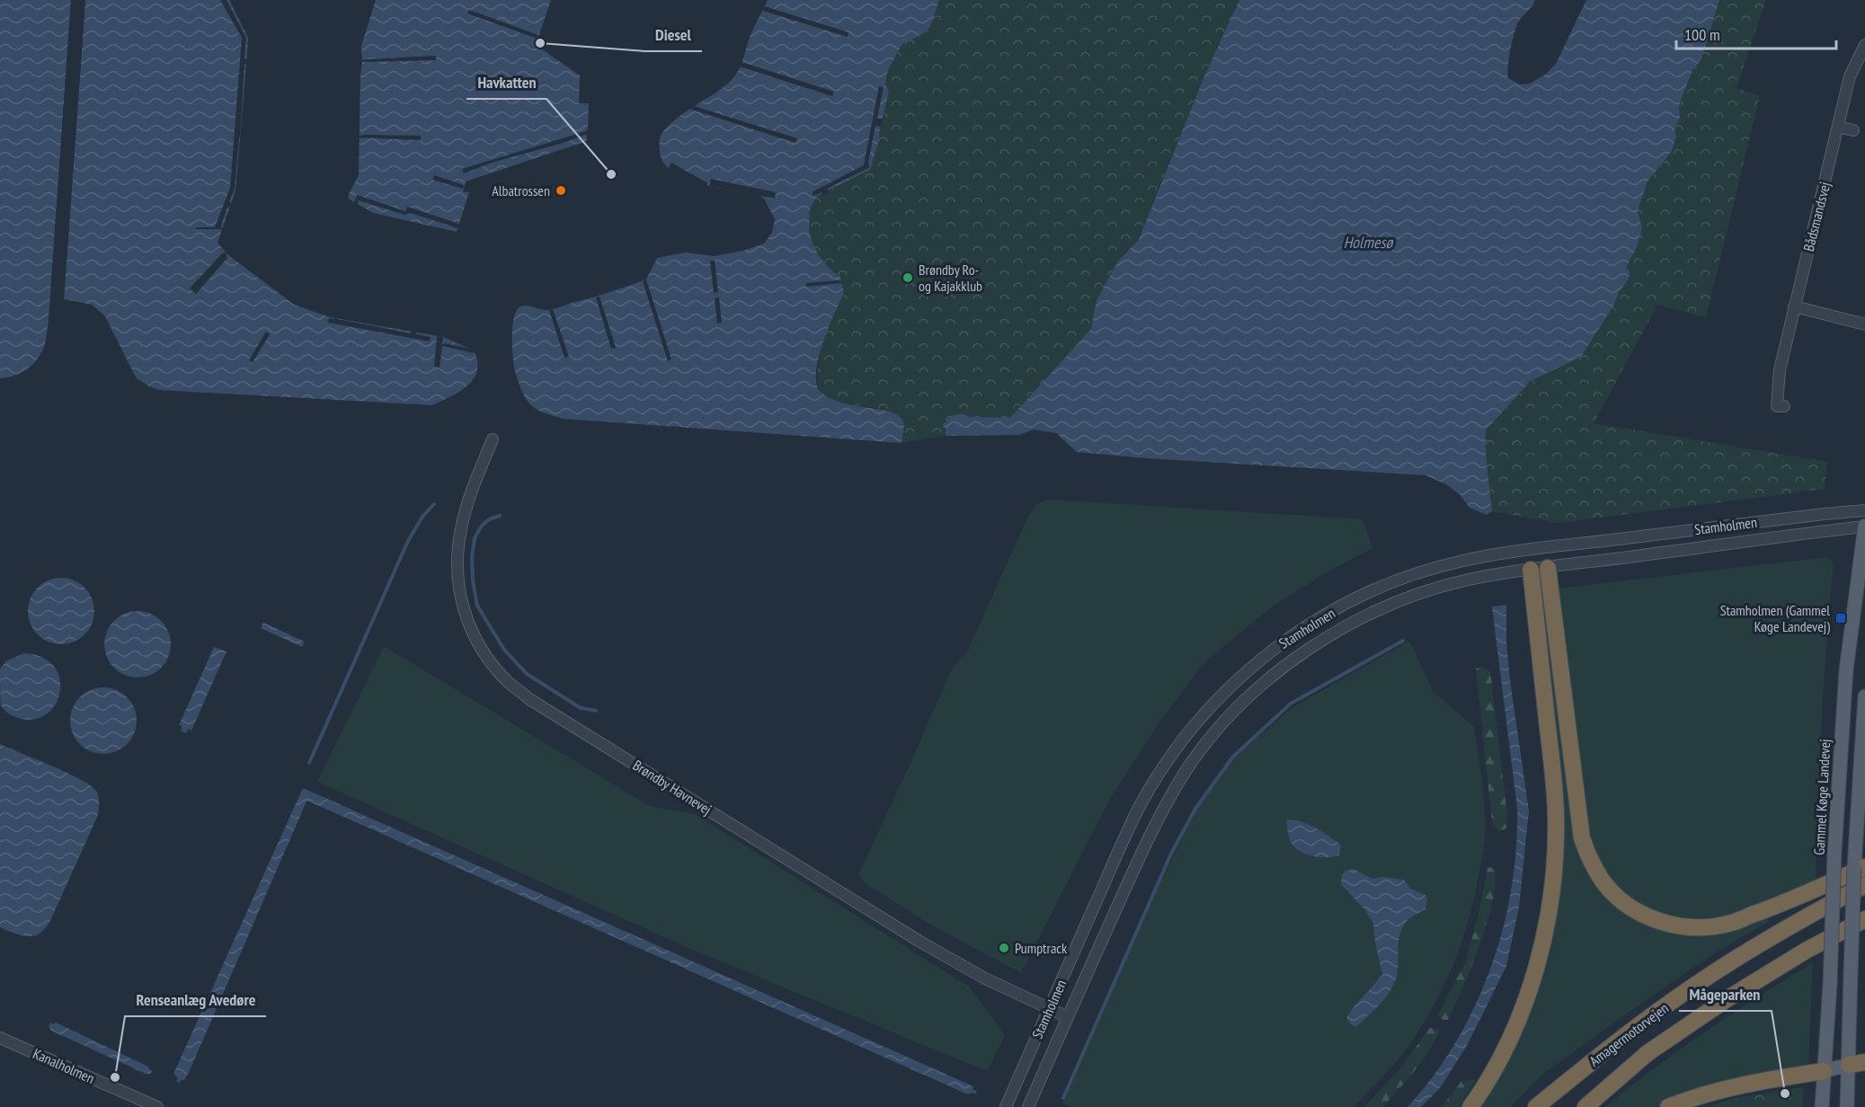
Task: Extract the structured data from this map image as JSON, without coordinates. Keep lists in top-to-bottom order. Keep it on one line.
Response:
{"streets":{"highway":["Amagermotorvejen"],"main road":["Gammel Køge Landevej"],"street":["Bådsmandsvej","Stamholmen","Brøndby Havnevej","Kanalholmen"]},"crossings":[["Stamholmen","Brøndby Havnevej"],["Stamholmen","Gammel Køge Landevej"]],"water":["Holmesø"],"places":{"other":["Diesel","Havkatten","Albatrossen","Brøndby Ro- og Kajakklub","Pumptrack","Renseanlæg Avedøre","Mågeparken"],"transit":["Stamholmen (Gammel Køge Landevej)"]},"scale_bar":"100 m"}
